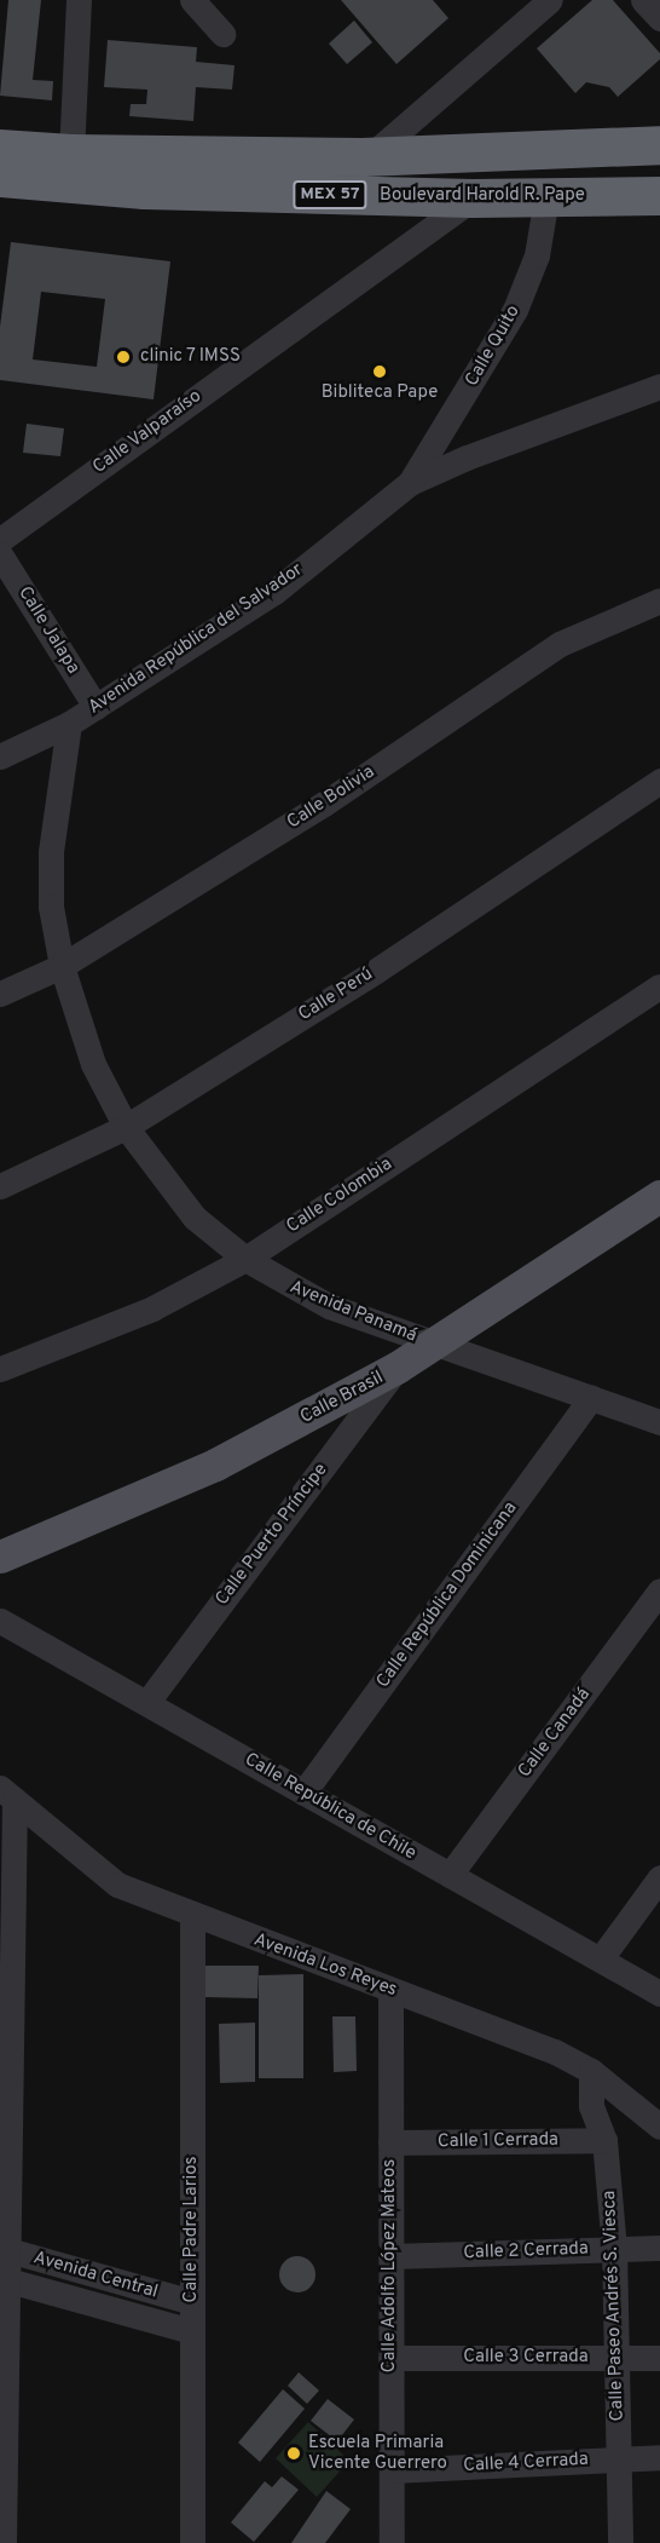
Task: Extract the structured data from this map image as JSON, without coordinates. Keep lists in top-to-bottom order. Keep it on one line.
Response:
{"streets":{"highway":["MEX 57","Boulevard Harold R. Pape"],"main road":["Calle Brasil"],"street":["Calle Quito","Calle Valparaíso","Calle Jalapa","Avenida República del Salvador","Calle Bolivia","Calle Perú","Calle Colombia","Avenida Panamá","Calle Puerto Príncipe","Calle República Dominicana","Calle Canadá","Calle República de Chile","Avenida Los Reyes","Calle 1 Cerrada","Calle Padre Larios","Calle 2 Cerrada","Calle Adolfo López Mateos","Avenida Central","Calle Paseo Andrés S. Viesca","Calle 3 Cerrada","Calle 4 Cerrada"]},"crossings":[["Boulevard Harold R. Pape","Calle Quito"],["Boulevard Harold R. Pape","Calle Valparaíso"],["Calle Quito","Avenida República del Salvador"],["Calle Jalapa","Avenida República del Salvador"],["Avenida República del Salvador","Avenida Panamá"],["Calle Bolivia","Avenida Panamá"],["Calle Perú","Avenida Panamá"],["Calle Colombia","Avenida Panamá"],["Avenida Panamá","Calle Brasil"],["Avenida Panamá","Calle República Dominicana"],["Calle Brasil","Calle Puerto Príncipe"],["Calle Puerto Príncipe","Calle República de Chile"],["Calle República Dominicana","Calle República de Chile"],["Calle Canadá","Calle República de Chile"],["Avenida Los Reyes","Calle Padre Larios"],["Avenida Los Reyes","Calle Adolfo López Mateos"],["Avenida Los Reyes","Calle Paseo Andrés S. Viesca"],["Calle 1 Cerrada","Calle Adolfo López Mateos"],["Calle 1 Cerrada","Calle Paseo Andrés S. Viesca"],["Calle Padre Larios","Avenida Central"],["Calle 2 Cerrada","Calle Adolfo López Mateos"],["Calle 2 Cerrada","Calle Paseo Andrés S. Viesca"],["Calle Adolfo López Mateos","Calle 3 Cerrada"],["Calle Adolfo López Mateos","Calle 4 Cerrada"],["Calle Paseo Andrés S. Viesca","Calle 3 Cerrada"],["Calle Paseo Andrés S. Viesca","Calle 4 Cerrada"]],"places":["clinic 7 IMSS","Bibliteca Pape","Escuela Primaria Vicente Guerrero"]}
